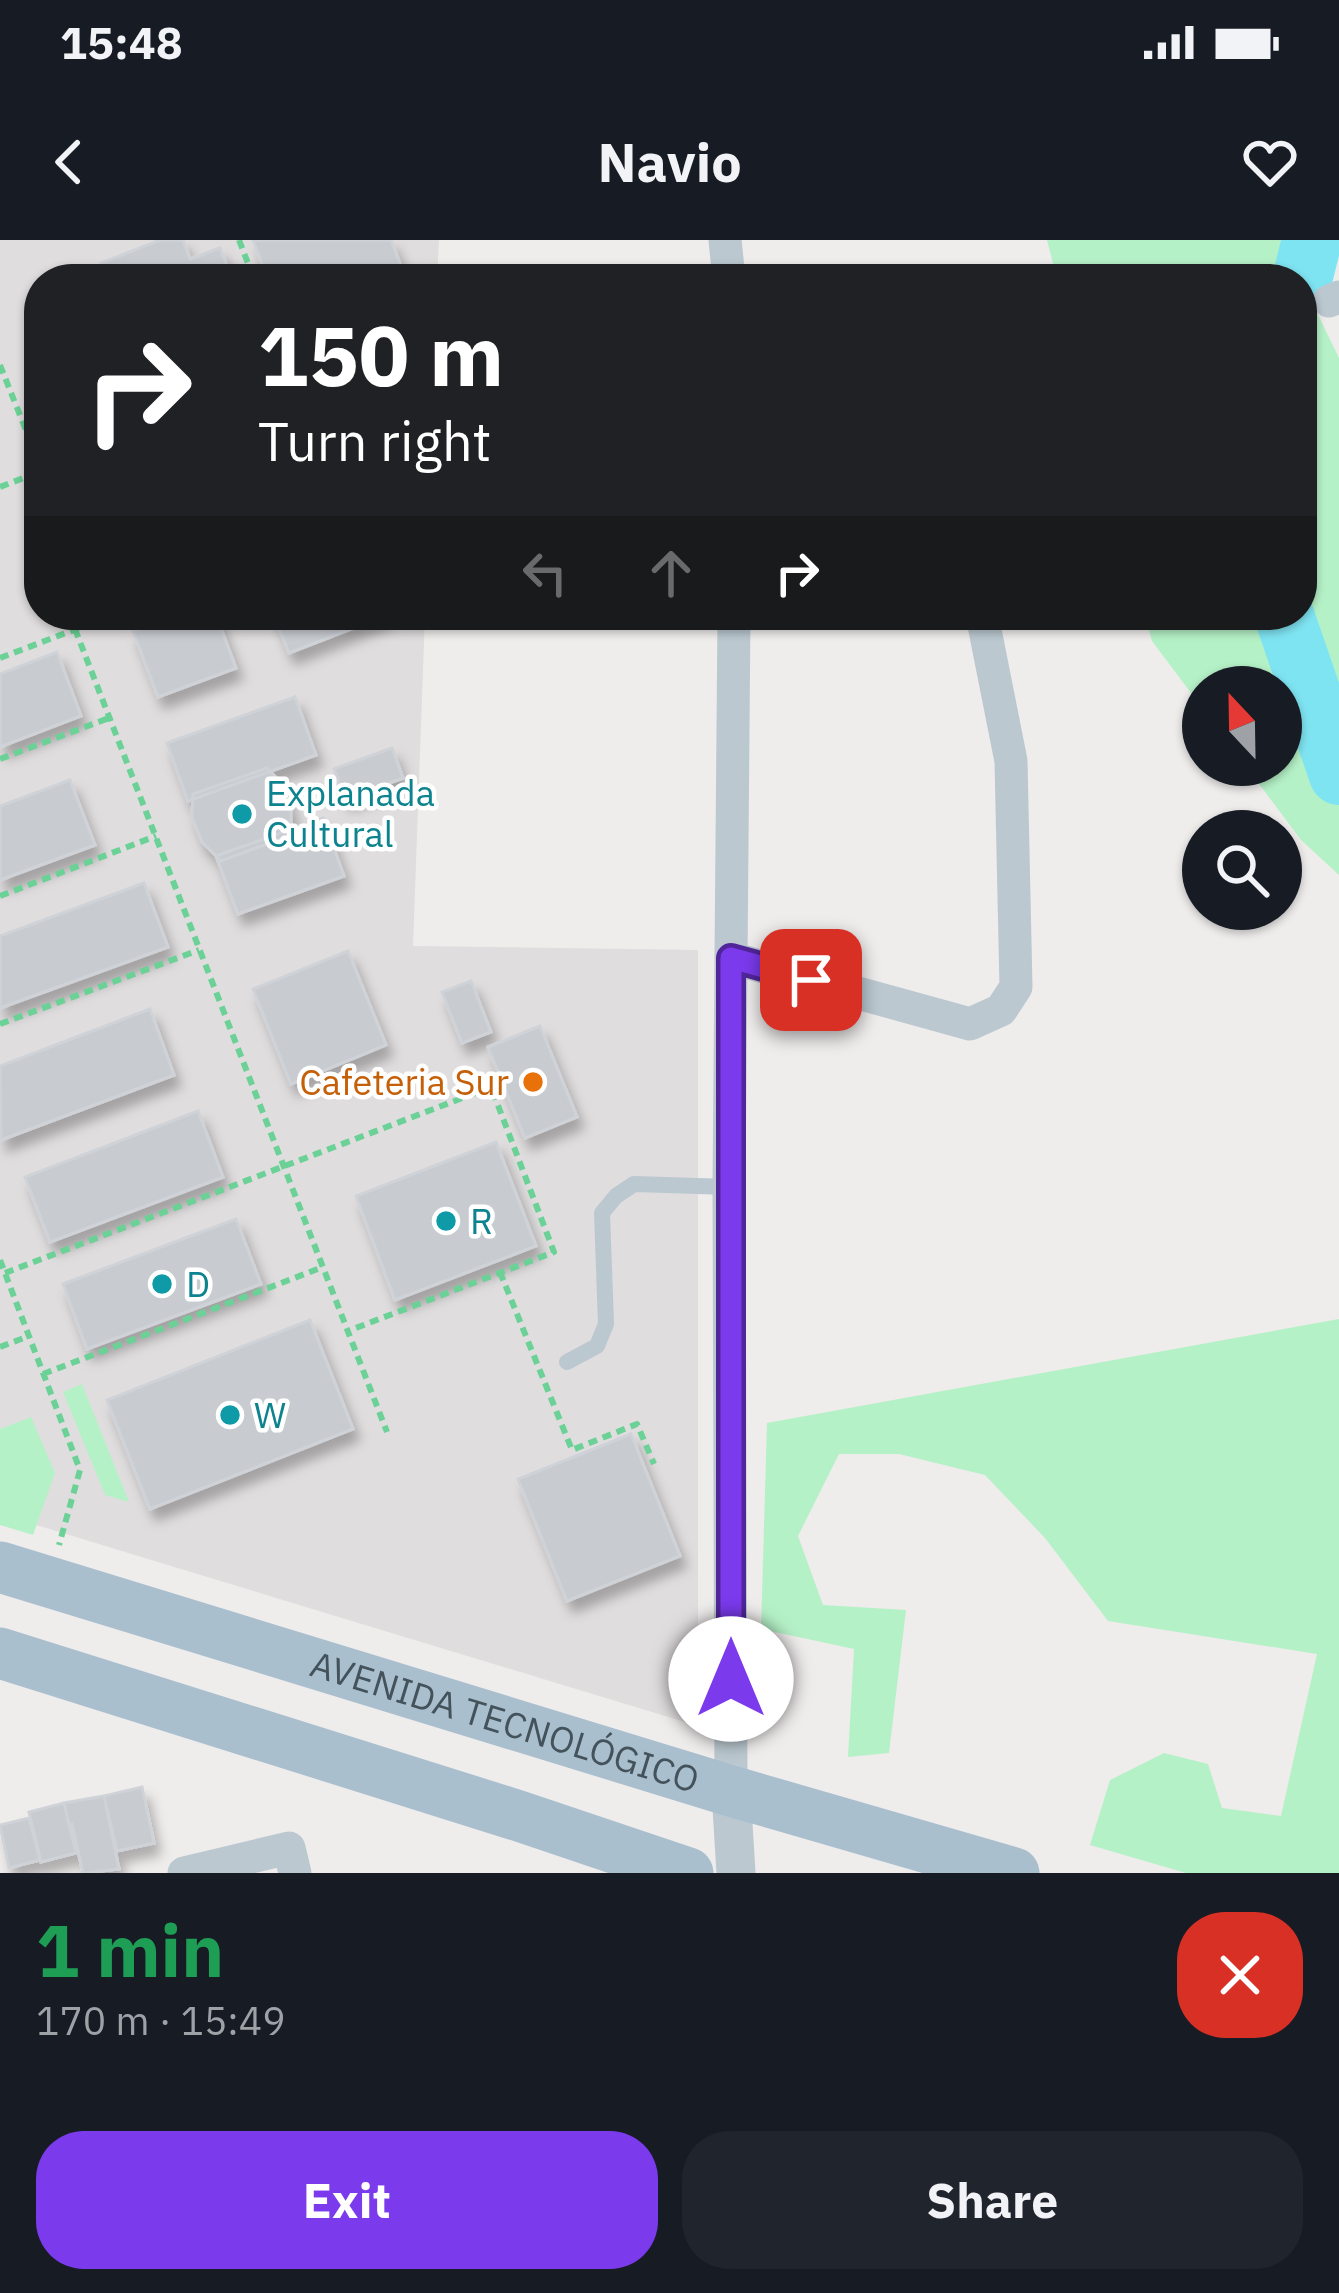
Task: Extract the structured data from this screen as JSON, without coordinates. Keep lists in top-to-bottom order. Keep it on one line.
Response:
{"streets":{"main road":["AVENIDA TECNOLÓGICO"]},"places":["Explanada Cultural","Cafeteria Sur","R","D","W"],"north":"top","page":{"status":"15:48","header":"Navio","turn":["150 m","Turn right"],"heading":["1 min","170 m · 15:49"],"buttons":["Exit","Share"]}}
